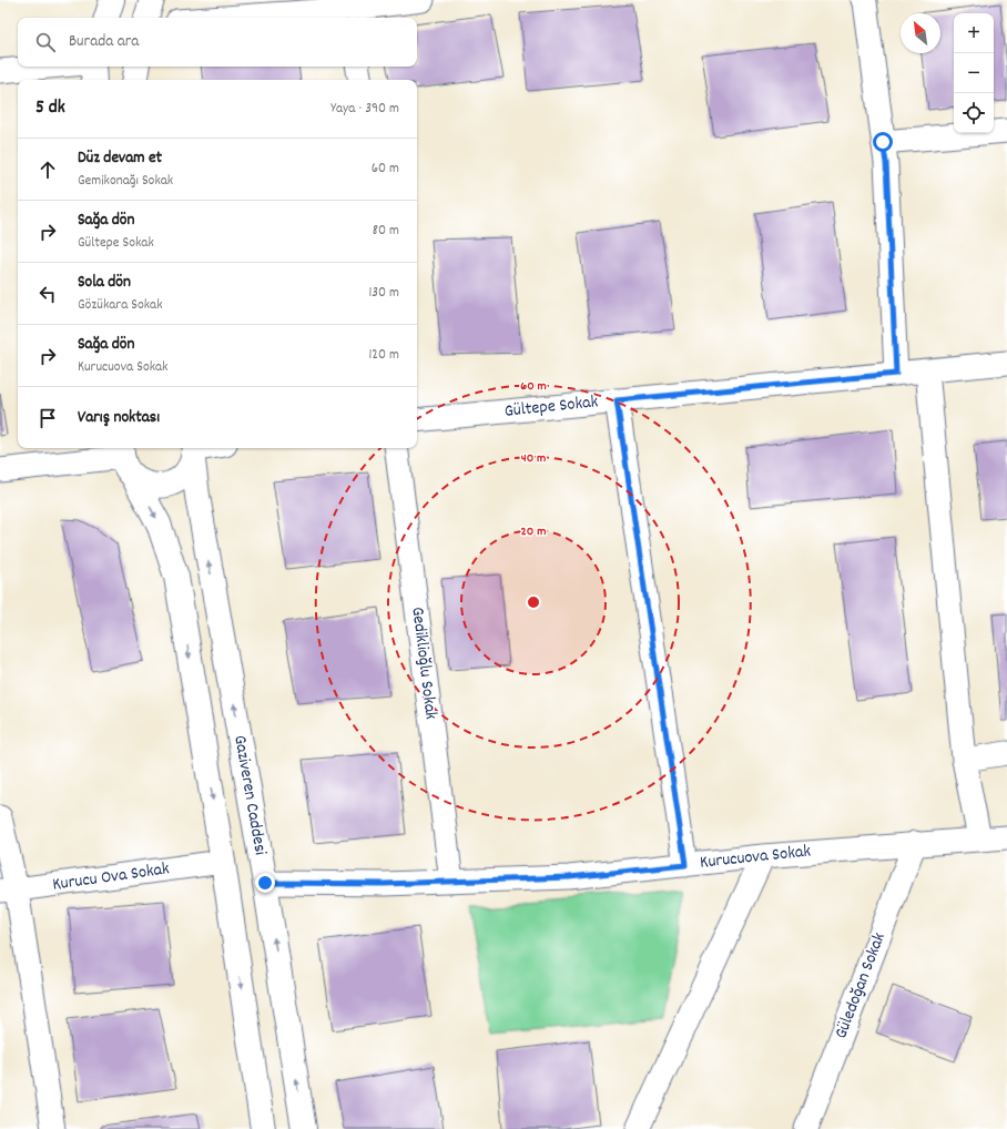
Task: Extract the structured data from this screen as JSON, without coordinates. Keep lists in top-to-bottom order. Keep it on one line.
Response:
{"streets":{"main road":["Gaziveren Caddesi"],"street":["Gültepe Sokak","Gediklioğlu Sokak","Kurucuova Sokak","Kurucu Ova Sokak","Güledoğan Sokak"]},"crossings":[["Gediklioğlu Sokak","Kurucuova Sokak"],["Gaziveren Caddesi","Kurucuova Sokak"],["Gaziveren Caddesi","Kurucu Ova Sokak"],["Kurucuova Sokak","Güledoğan Sokak"]],"north":"top left","page":{"map_buttons":["+","−"],"search":"Burada ara","heading":["5 dk","Yaya · 390 m"],"list":[["Düz devam et","Gemikonağı Sokak","60 m"],["Sağa dön","Gültepe Sokak","80 m"],["Sola dön","Gözükara Sokak","130 m"],["Sağa dön","Kurucuova Sokak","120 m"],"Varış noktası"]},"rings":["60 m","40 m","20 m"]}
